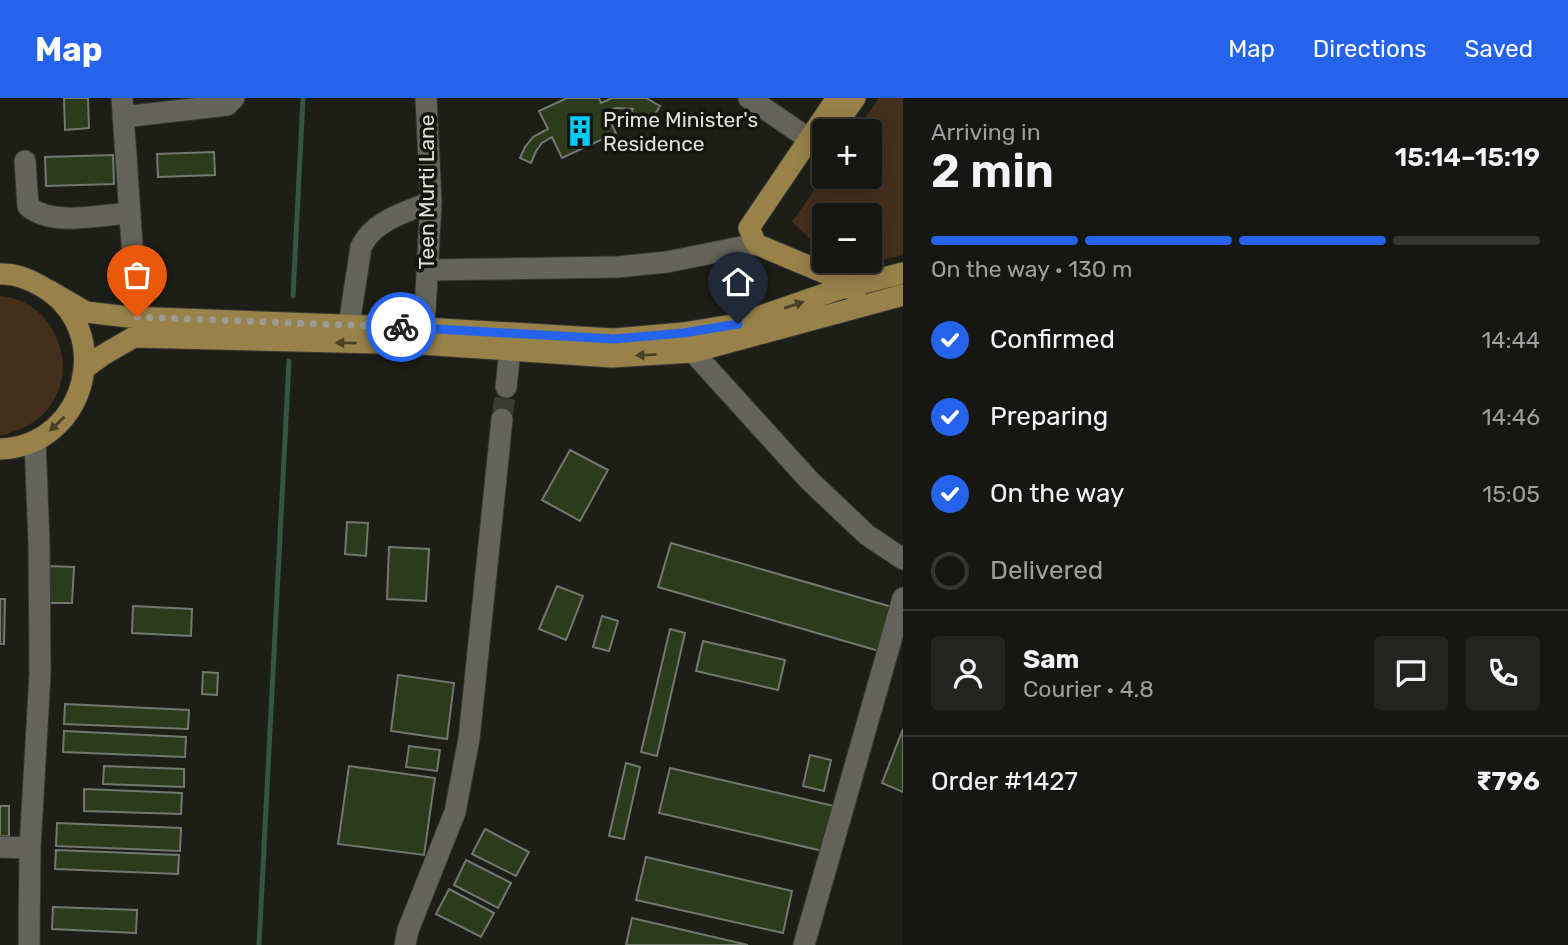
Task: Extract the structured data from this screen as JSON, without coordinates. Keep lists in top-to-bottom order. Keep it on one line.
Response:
{"streets":{"street":["Teen Murti Lane"]},"places":{"building":["Prime Minister's Residence"]},"page":{"header":"Map","nav":["Map","Directions","Saved"],"heading":["2 min","Arriving in","15:14–15:19"],"panel":["Sam","Courier · 4.8","Order #1427","₹796"],"map_buttons":["+","−"],"bar":"On the way · 130 m","list":[["Confirmed","14:44"],["Preparing","14:46"],["On the way","15:05"],"Delivered"]}}
